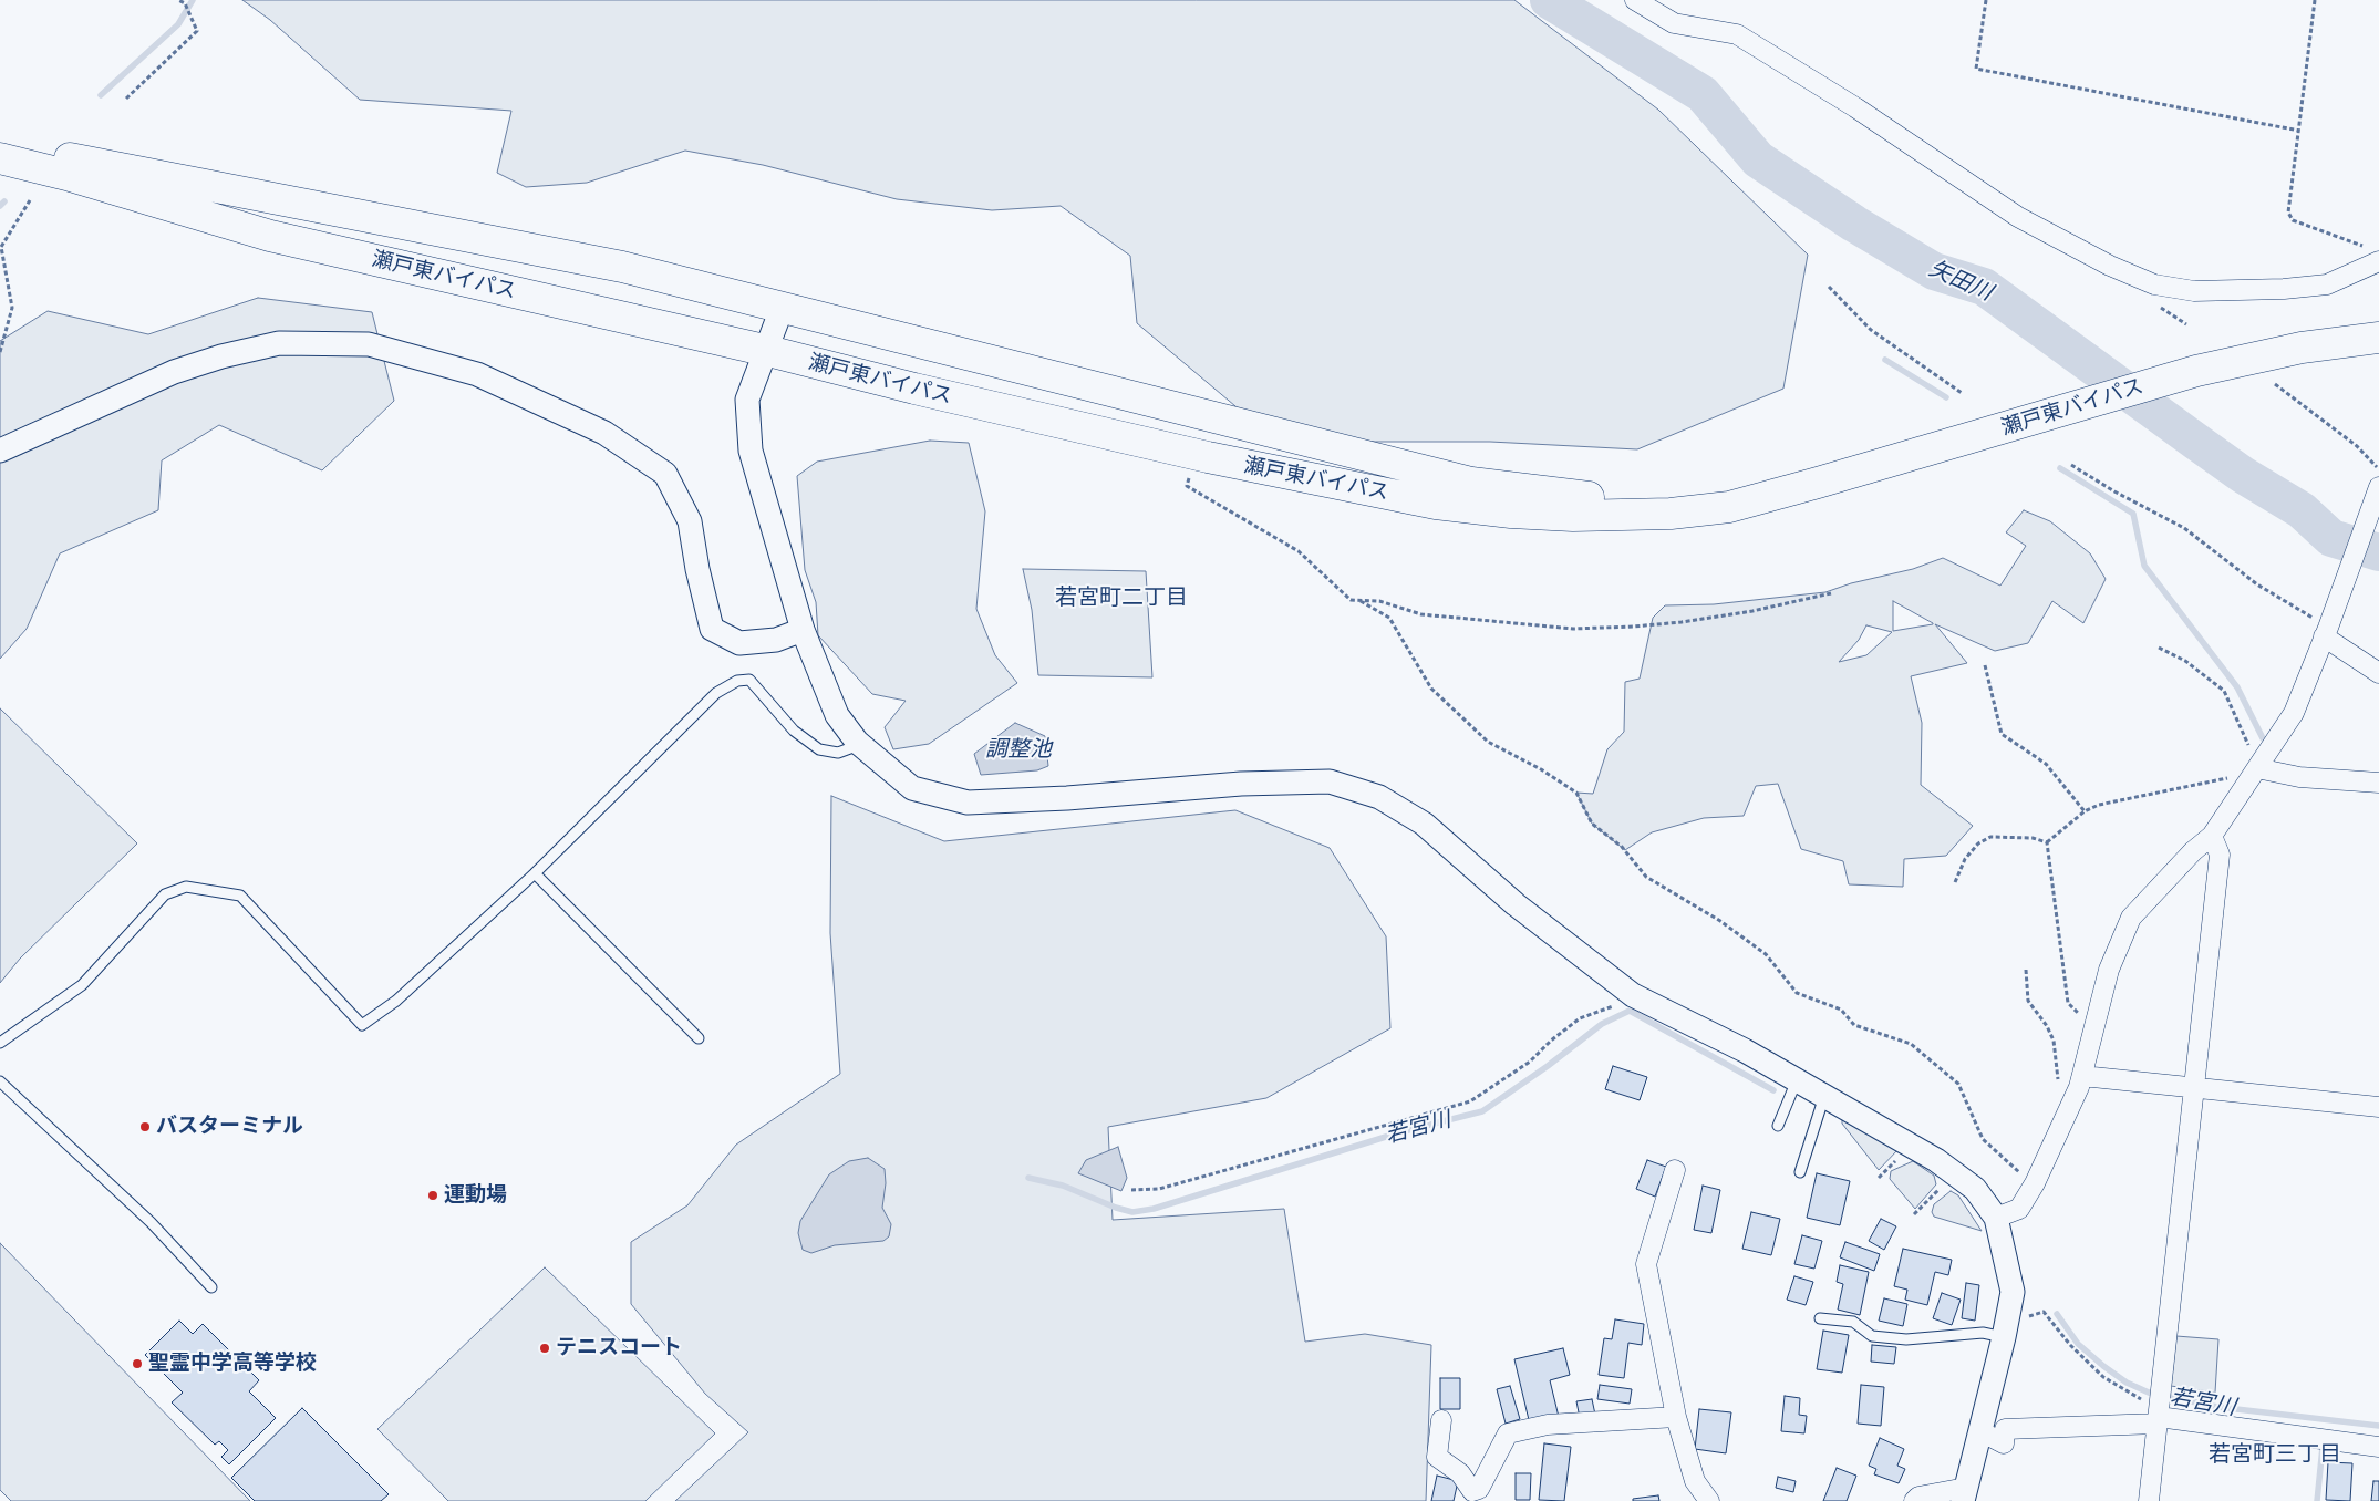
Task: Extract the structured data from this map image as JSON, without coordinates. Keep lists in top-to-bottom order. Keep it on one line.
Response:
{"streets":{"highway":["瀬戸東バイパス"]},"districts":["若宮町二丁目","若宮町三丁目"],"water":["矢田川","調整池","若宮川"],"places":["バスターミナル","運動場","テニスコート","聖霊中学高等学校"]}
